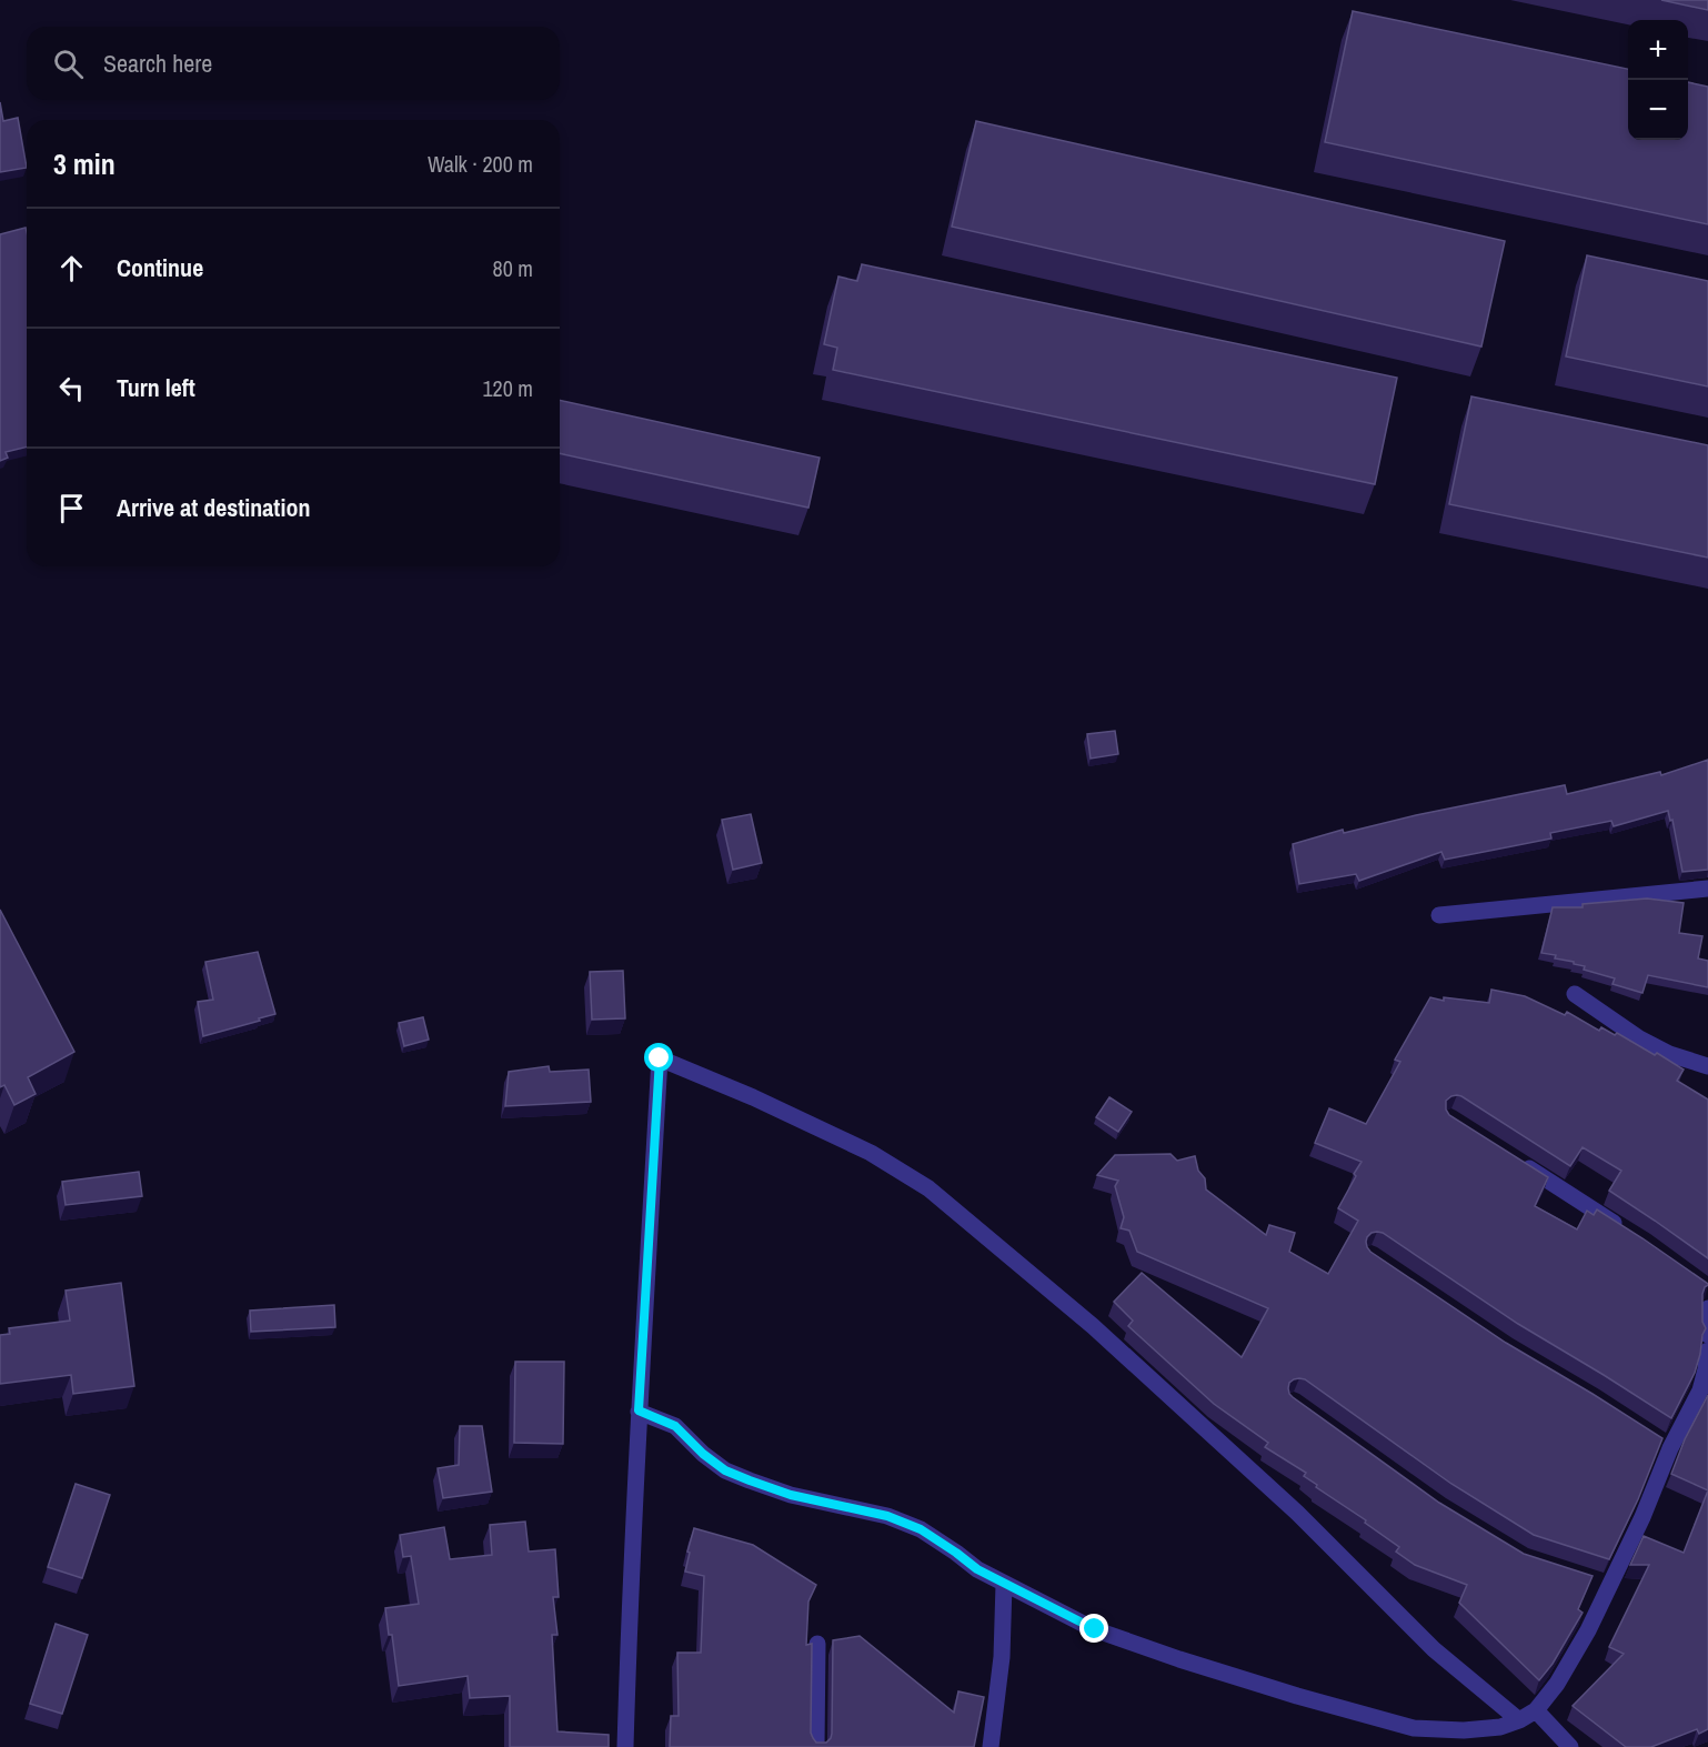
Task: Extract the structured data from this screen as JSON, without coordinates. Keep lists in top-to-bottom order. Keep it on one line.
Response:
{"page":{"map_buttons":["+","−"],"search":"Search here","heading":["3 min","Walk · 200 m"],"list":[["Continue","80 m"],["Turn left","120 m"],"Arrive at destination"]}}
